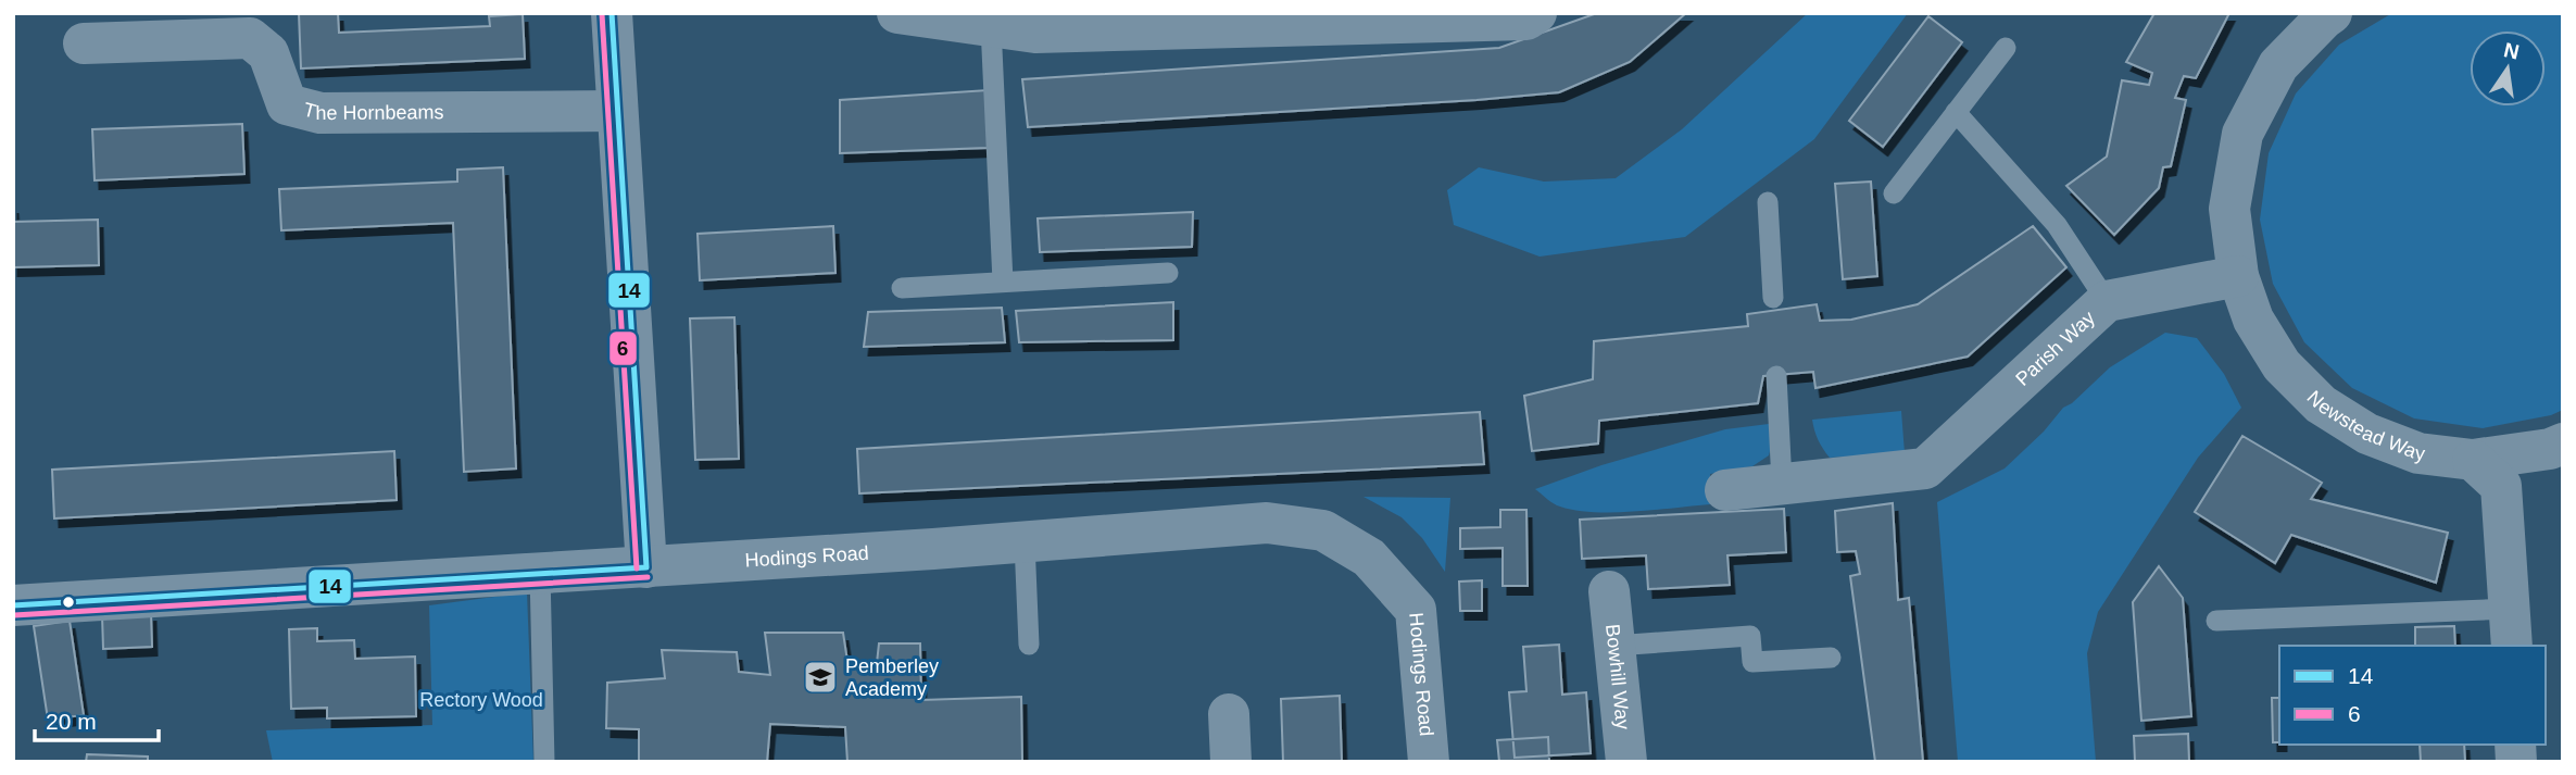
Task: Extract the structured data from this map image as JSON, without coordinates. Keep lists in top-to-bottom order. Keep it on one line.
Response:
{"streets":{"street":["The Hornbeams","Parish Way","Newstead Way","Hodings Road","Bowhill Way"]},"crossings":[["Parish Way","Newstead Way"]],"parks":["Rectory Wood"],"places":{"school or university":["Pemberley Academy"]},"lines":["transit line 14","transit line 6"],"legend":["14","6"],"scale_bar":"20 m","north":"top"}
